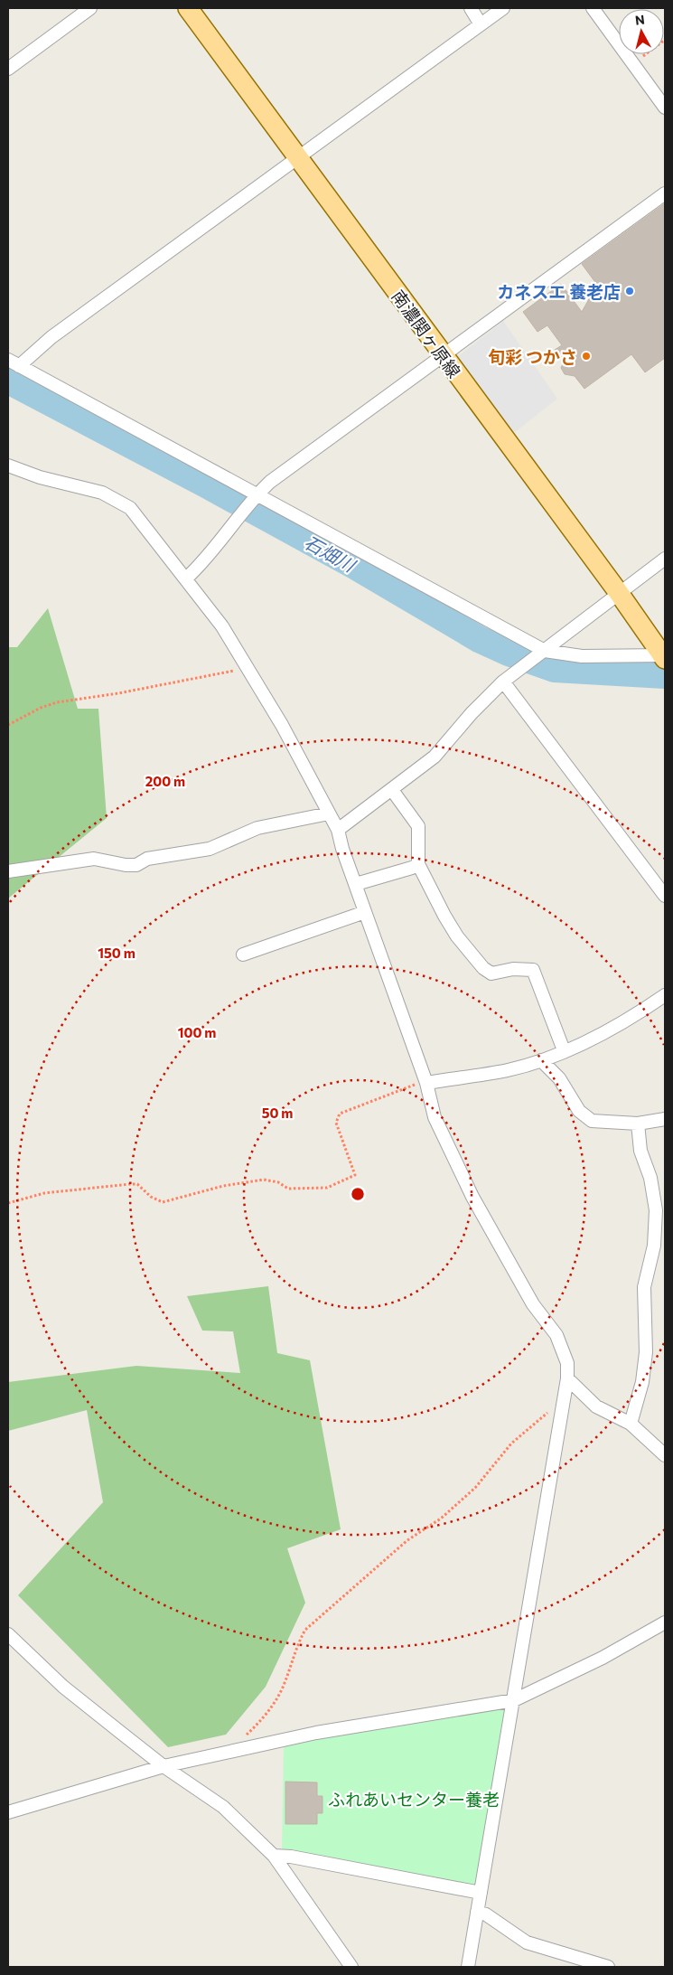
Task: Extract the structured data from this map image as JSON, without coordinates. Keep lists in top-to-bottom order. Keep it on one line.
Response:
{"streets":{"main road":["南濃関ヶ原線"]},"water":["石畑川"],"parks":["ふれあいセンター養老"],"places":["カネスエ 養老店","旬彩 つかさ"],"north":"top","rings":["200 m","150 m","100 m","50 m"]}
